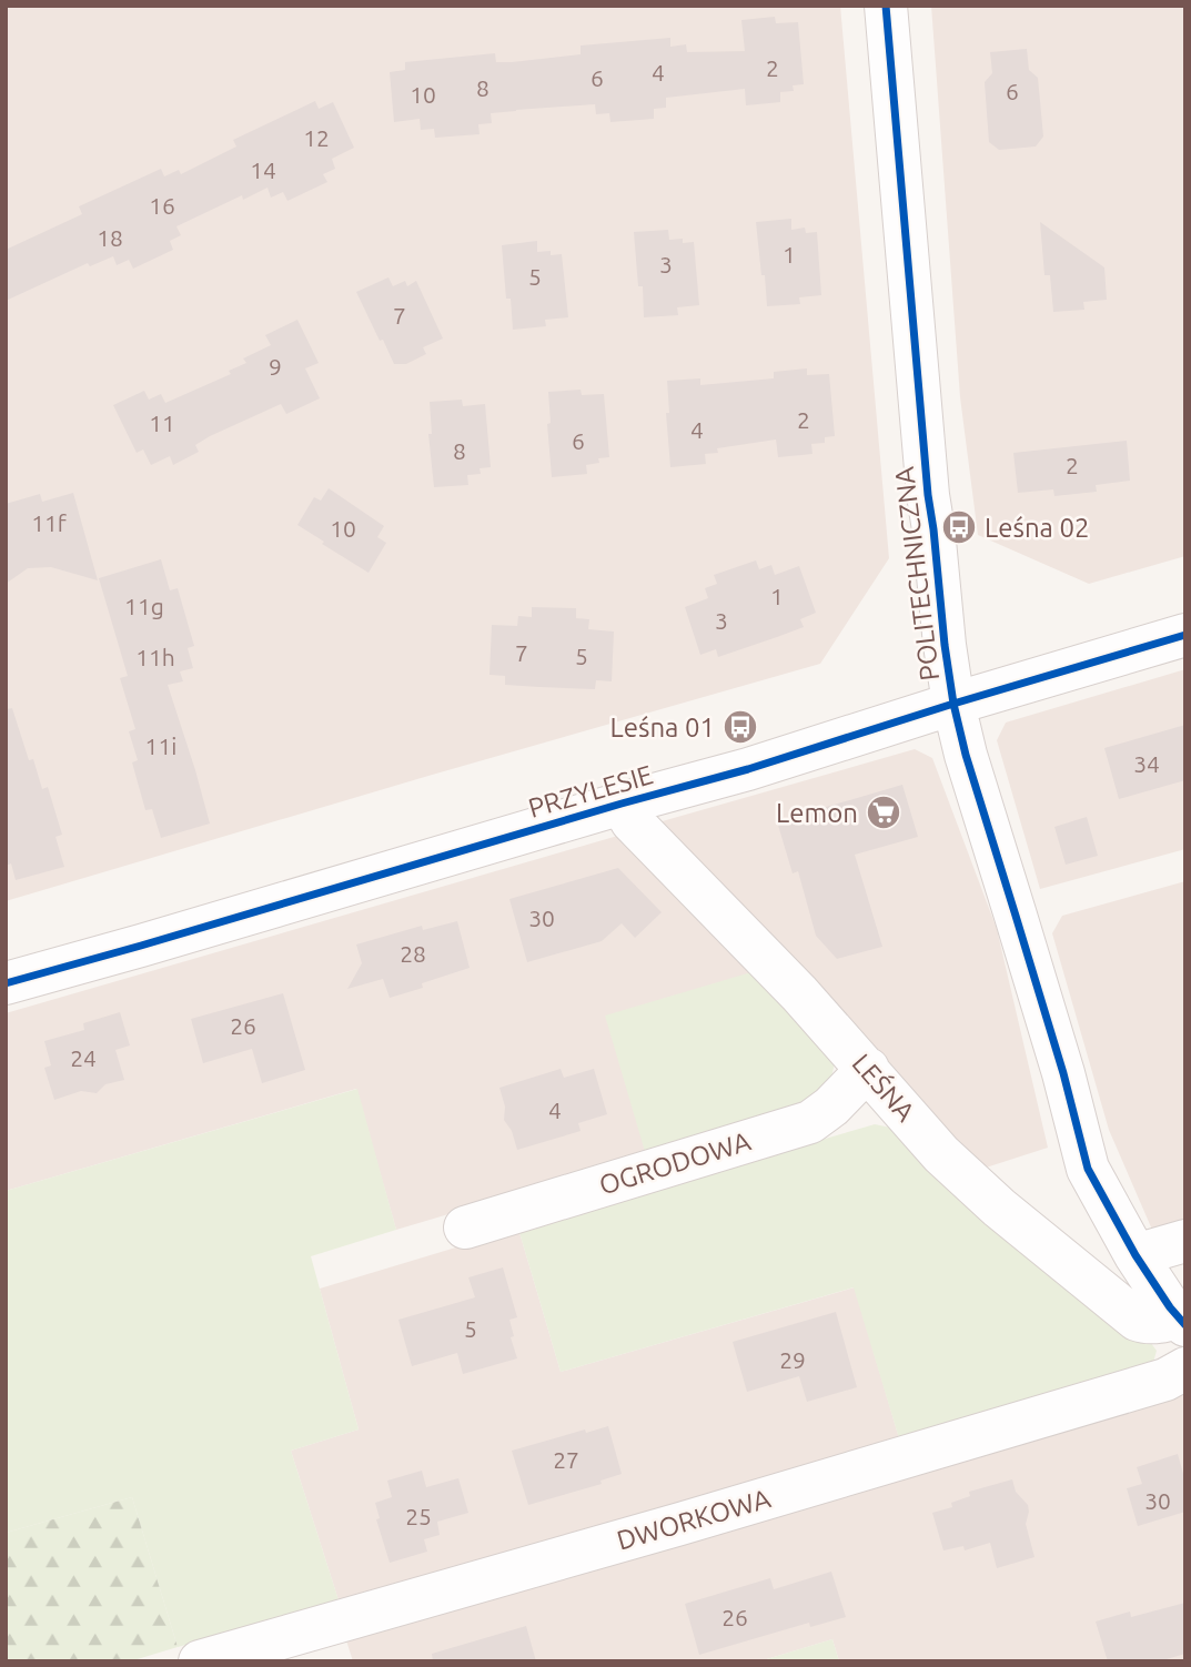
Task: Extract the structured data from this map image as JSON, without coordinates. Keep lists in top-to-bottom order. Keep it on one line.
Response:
{"streets":{"street":["POLITECHNICZNA","PRZYLESIE","LEŚNA","OGRODOWA","DWORKOWA"]},"crossings":[["POLITECHNICZNA","PRZYLESIE"],["POLITECHNICZNA","LEŚNA"],["PRZYLESIE","LEŚNA"],["LEŚNA","OGRODOWA"]],"places":{"bus stop":["Leśna 02","Leśna 01"],"supermarket":["Lemon"]},"house_numbers":["2","4","6","8","6","10","12","14","16","18","1","3","5","7","9","2","11","4","6","8","2","11f","10","1","11g","3","7","5","11h","11i","34","30","28","26","24","4","5","29","27","30","25","26"]}
